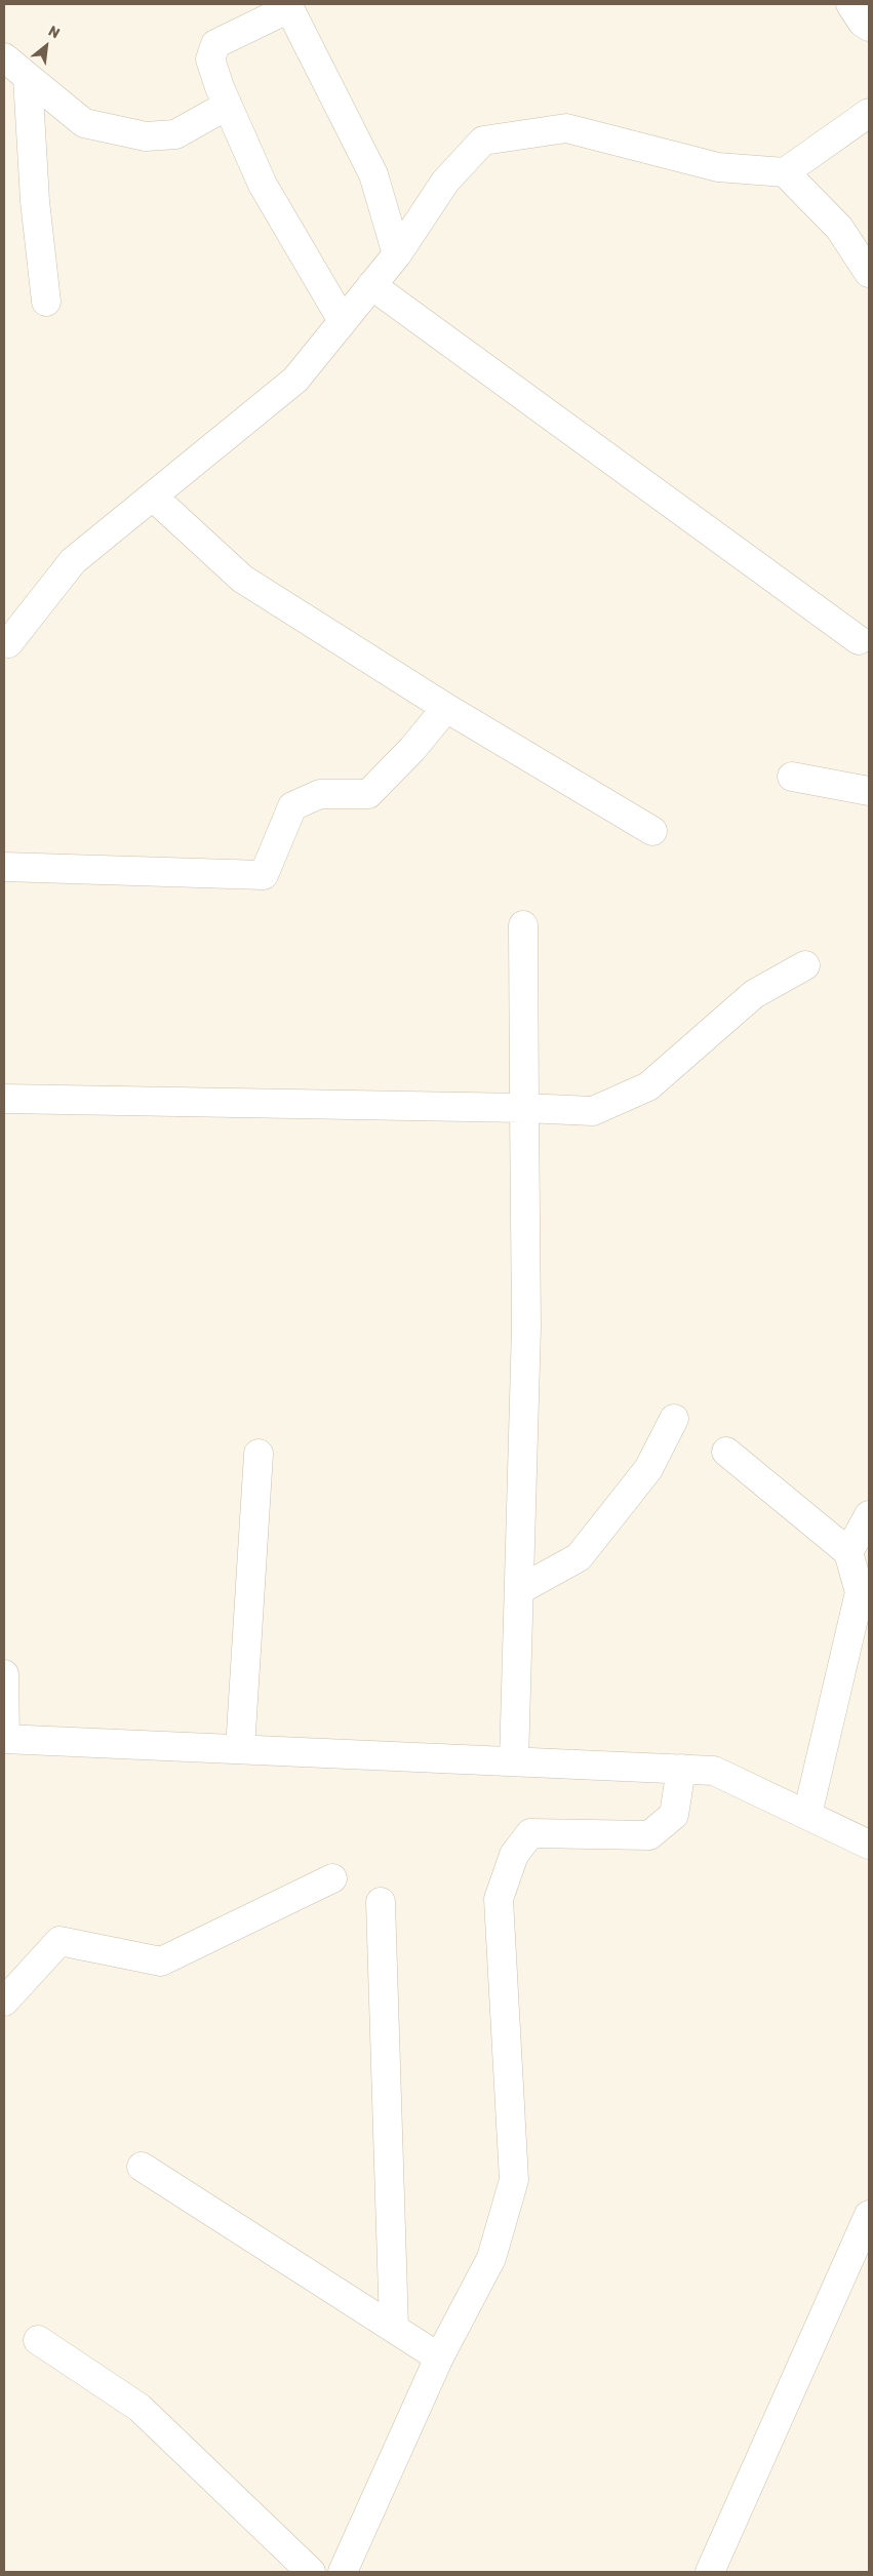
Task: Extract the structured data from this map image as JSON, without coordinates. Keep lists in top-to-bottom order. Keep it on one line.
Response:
{"north":"top right"}
